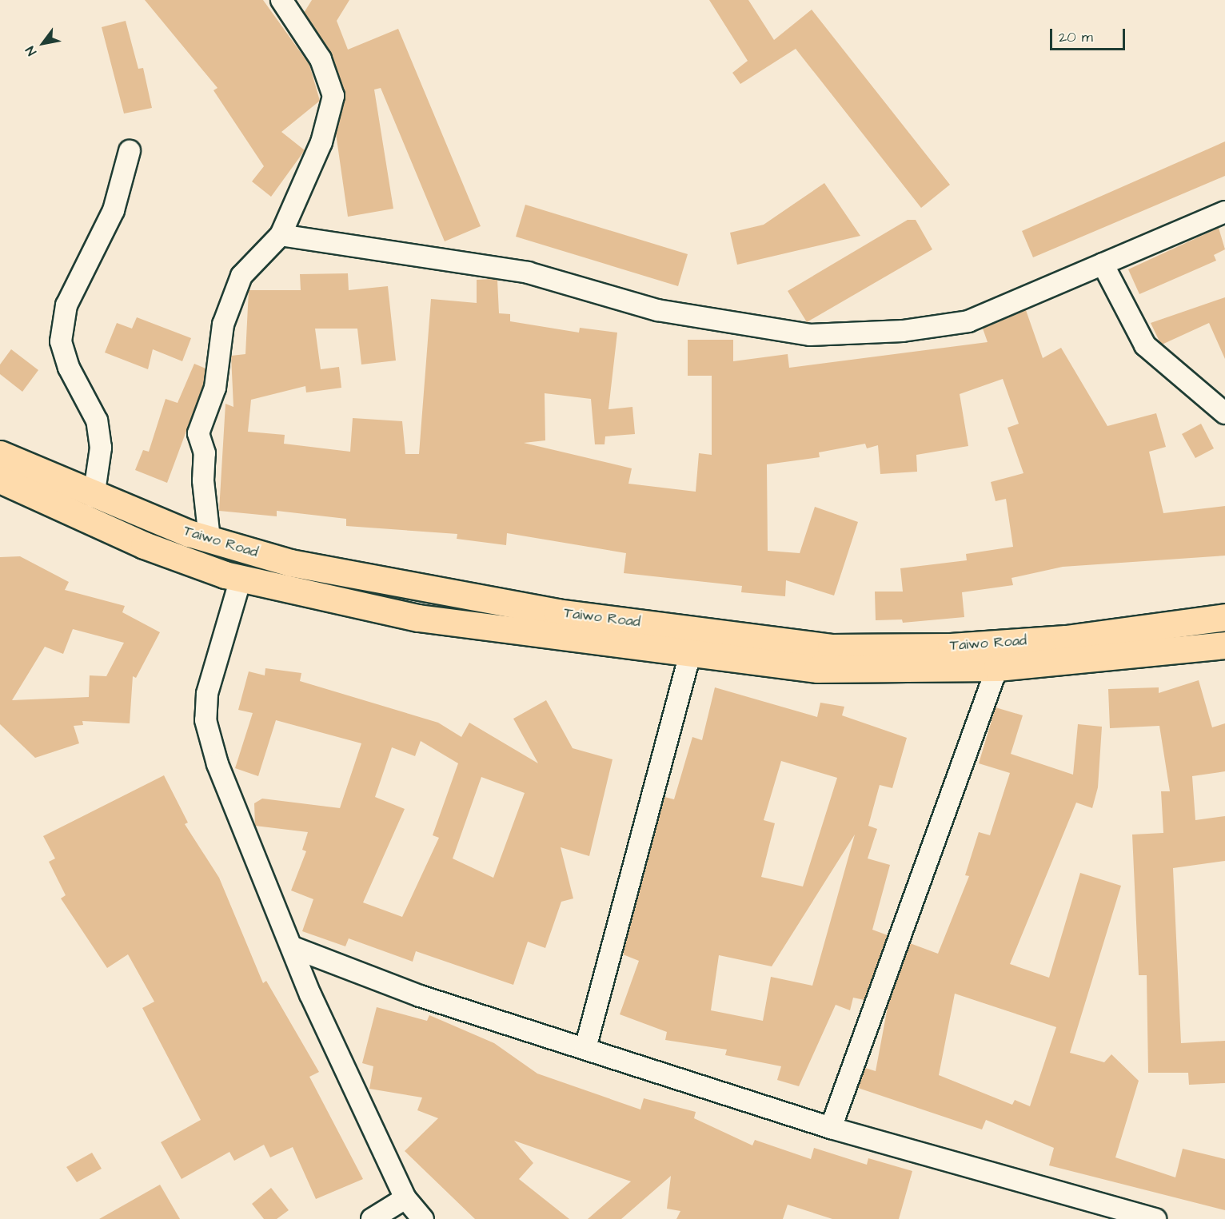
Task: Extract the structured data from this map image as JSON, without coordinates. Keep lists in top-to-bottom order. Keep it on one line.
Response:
{"streets":{"main road":["Taiwo Road"]},"scale_bar":"20 m","north":"bottom left"}
